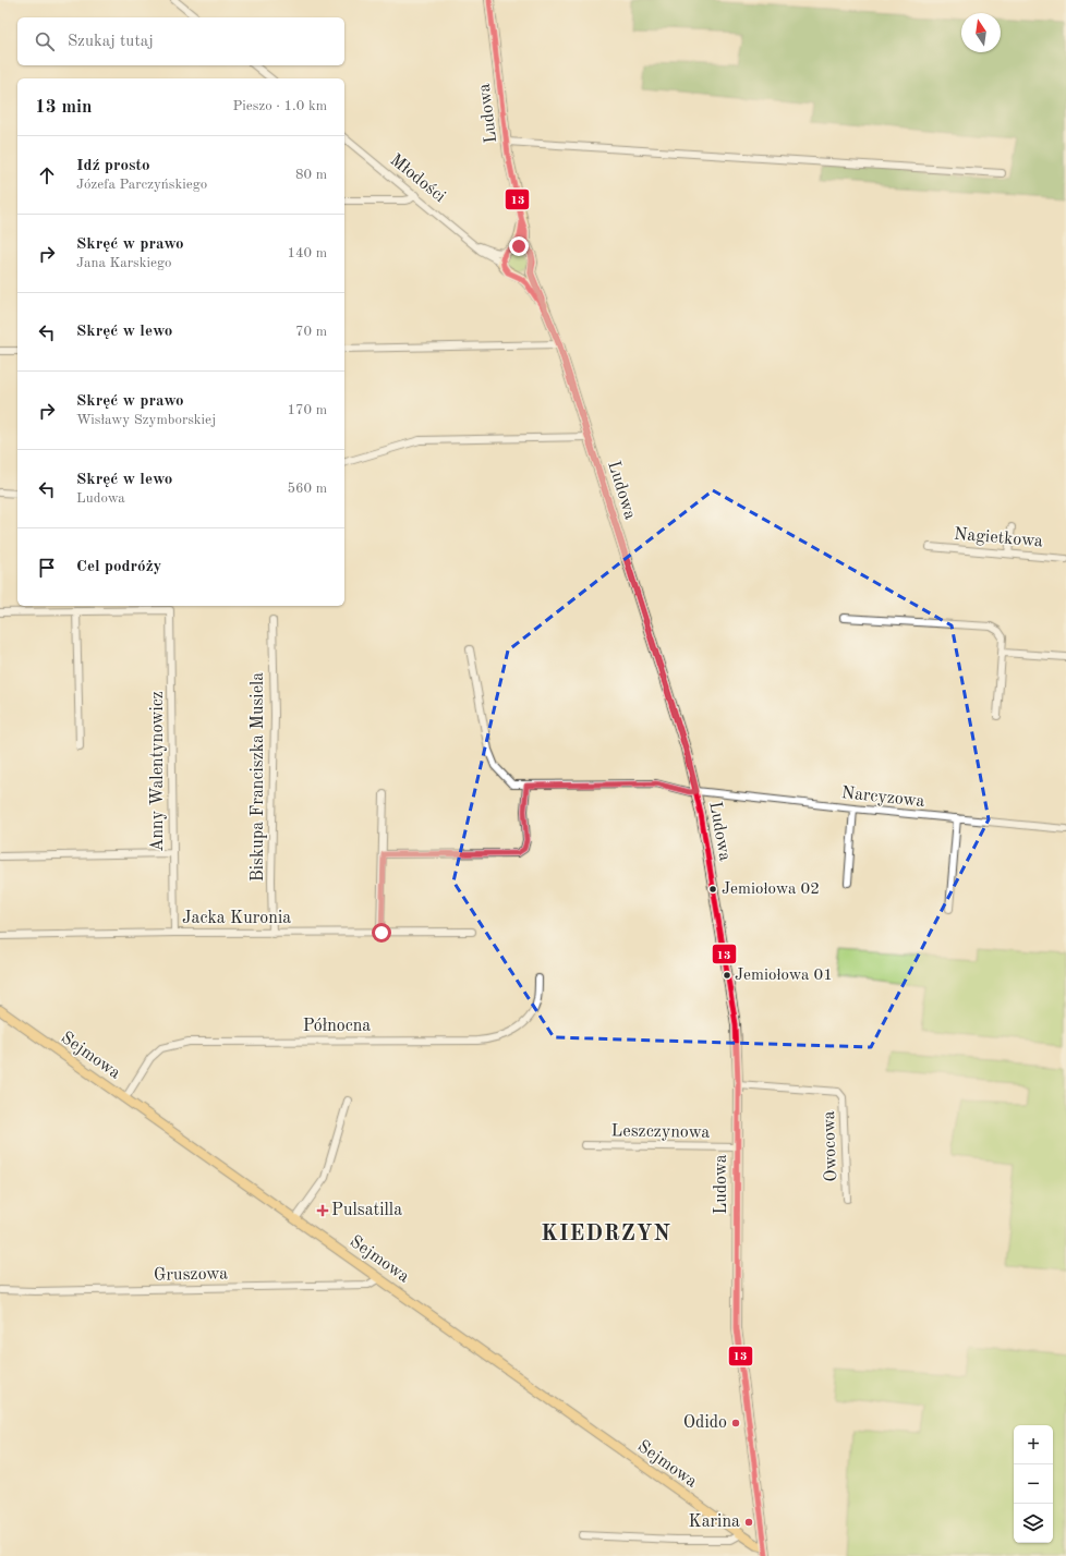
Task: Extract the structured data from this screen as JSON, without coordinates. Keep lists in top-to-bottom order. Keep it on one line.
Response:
{"streets":{"main road":["Ludowa","Sejmowa"],"street":["Młodości","Nagietkowa","Anny Walentynowicz","Biskupa Franciszka Musiela","Narcyzowa","Jacka Kuronia","Północna","Leszczynowa","Owocowa","Gruszowa"]},"crossings":[["Ludowa","Młodości"],["Ludowa","Narcyzowa"],["Ludowa","Sejmowa"],["Ludowa","Leszczynowa"],["Ludowa","Owocowa"],["Anny Walentynowicz","Jacka Kuronia"],["Biskupa Franciszka Musiela","Jacka Kuronia"],["Północna","Sejmowa"],["Sejmowa","Gruszowa"]],"districts":["KIEDRZYN"],"places":{"other":["Jemiołowa 02","Jemiołowa 01","Odido","Karina"],"health":["Pulsatilla"]},"lines":["transit line 13"],"north":"top","page":{"search":"Szukaj tutaj","heading":["13 min","Pieszo · 1.0 km"],"list":[["Idź prosto","Józefa Parczyńskiego","80 m"],["Skręć w prawo","Jana Karskiego","140 m"],["Skręć w lewo","70 m"],["Skręć w prawo","Wisławy Szymborskiej","170 m"],["Skręć w lewo","Ludowa","560 m"],"Cel podróży"],"map_buttons":["+","−"]}}
